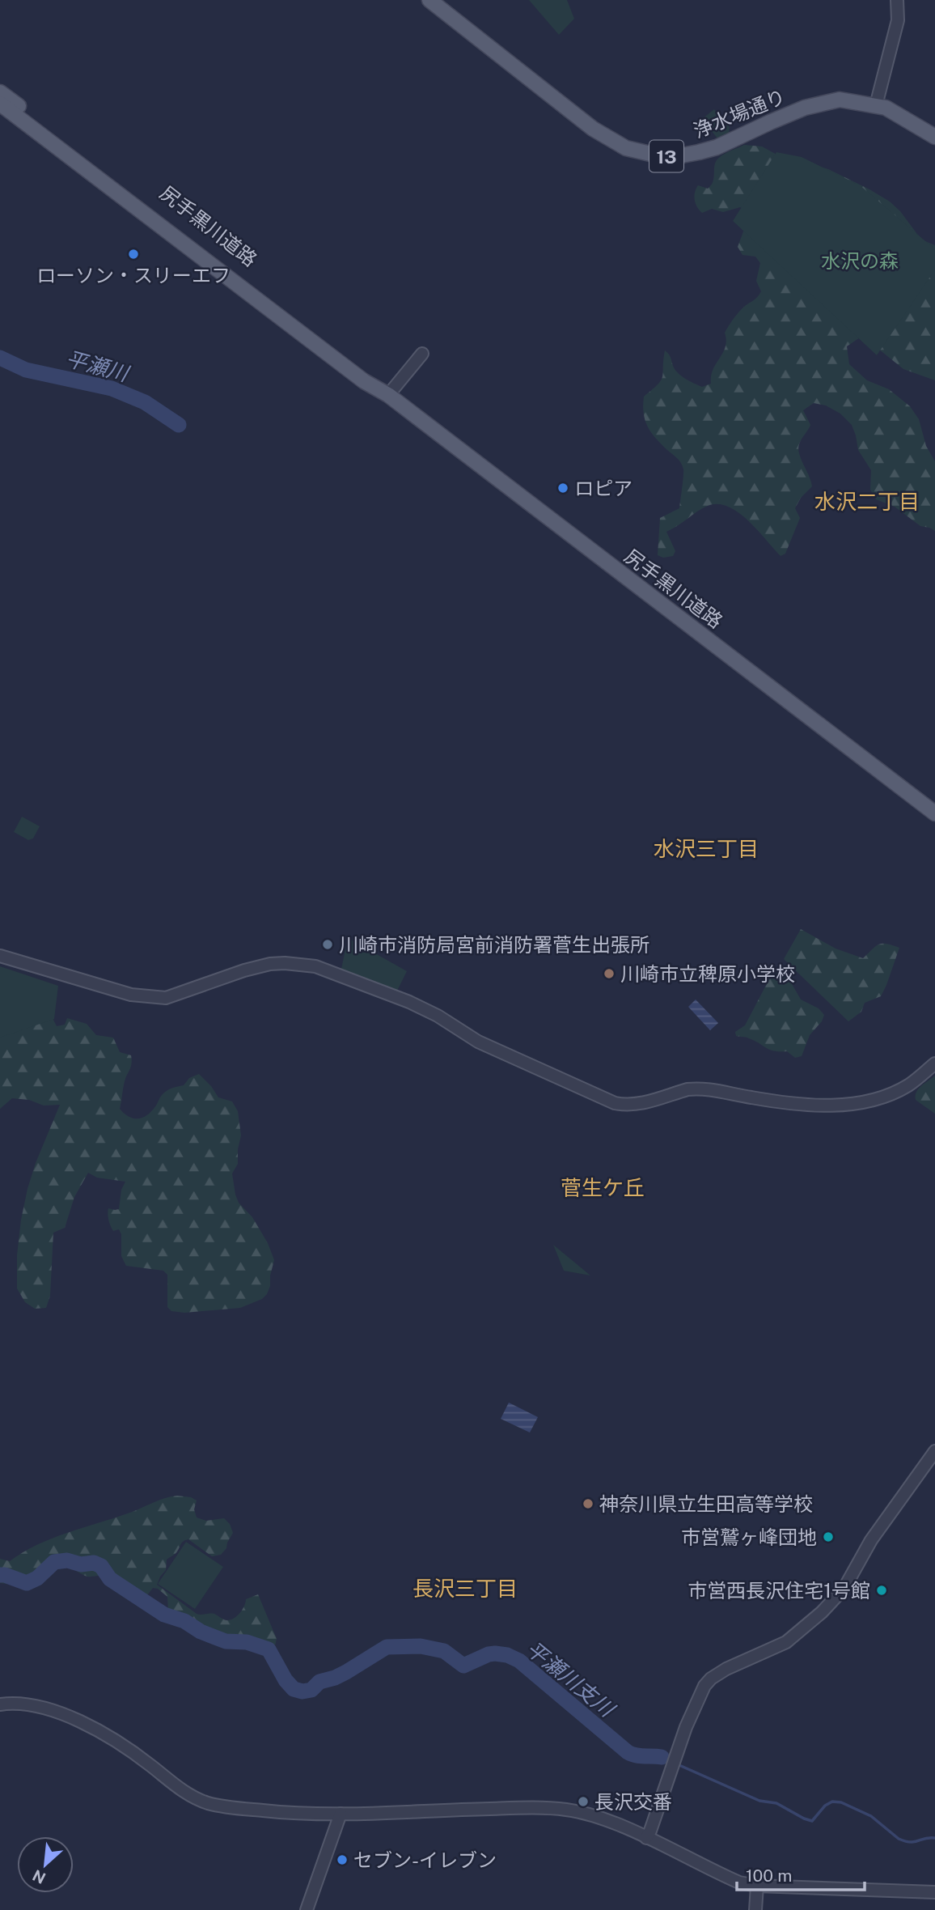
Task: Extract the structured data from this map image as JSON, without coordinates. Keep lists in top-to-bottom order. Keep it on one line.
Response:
{"streets":{"main road":["浄水場通り","13","尻手黒川道路"]},"districts":["水沢二丁目","水沢三丁目","菅生ケ丘","長沢三丁目"],"water":["平瀬川","平瀬川支川"],"parks":["水沢の森"],"places":["ローソン・スリーエフ","ロピア","川崎市消防局宮前消防署菅生出張所","川崎市立稗原小学校","神奈川県立生田高等学校","市営鷲ヶ峰団地","市営西長沢住宅1号館","長沢交番","セブン-イレブン"],"scale_bar":"100 m","north":"bottom left"}
